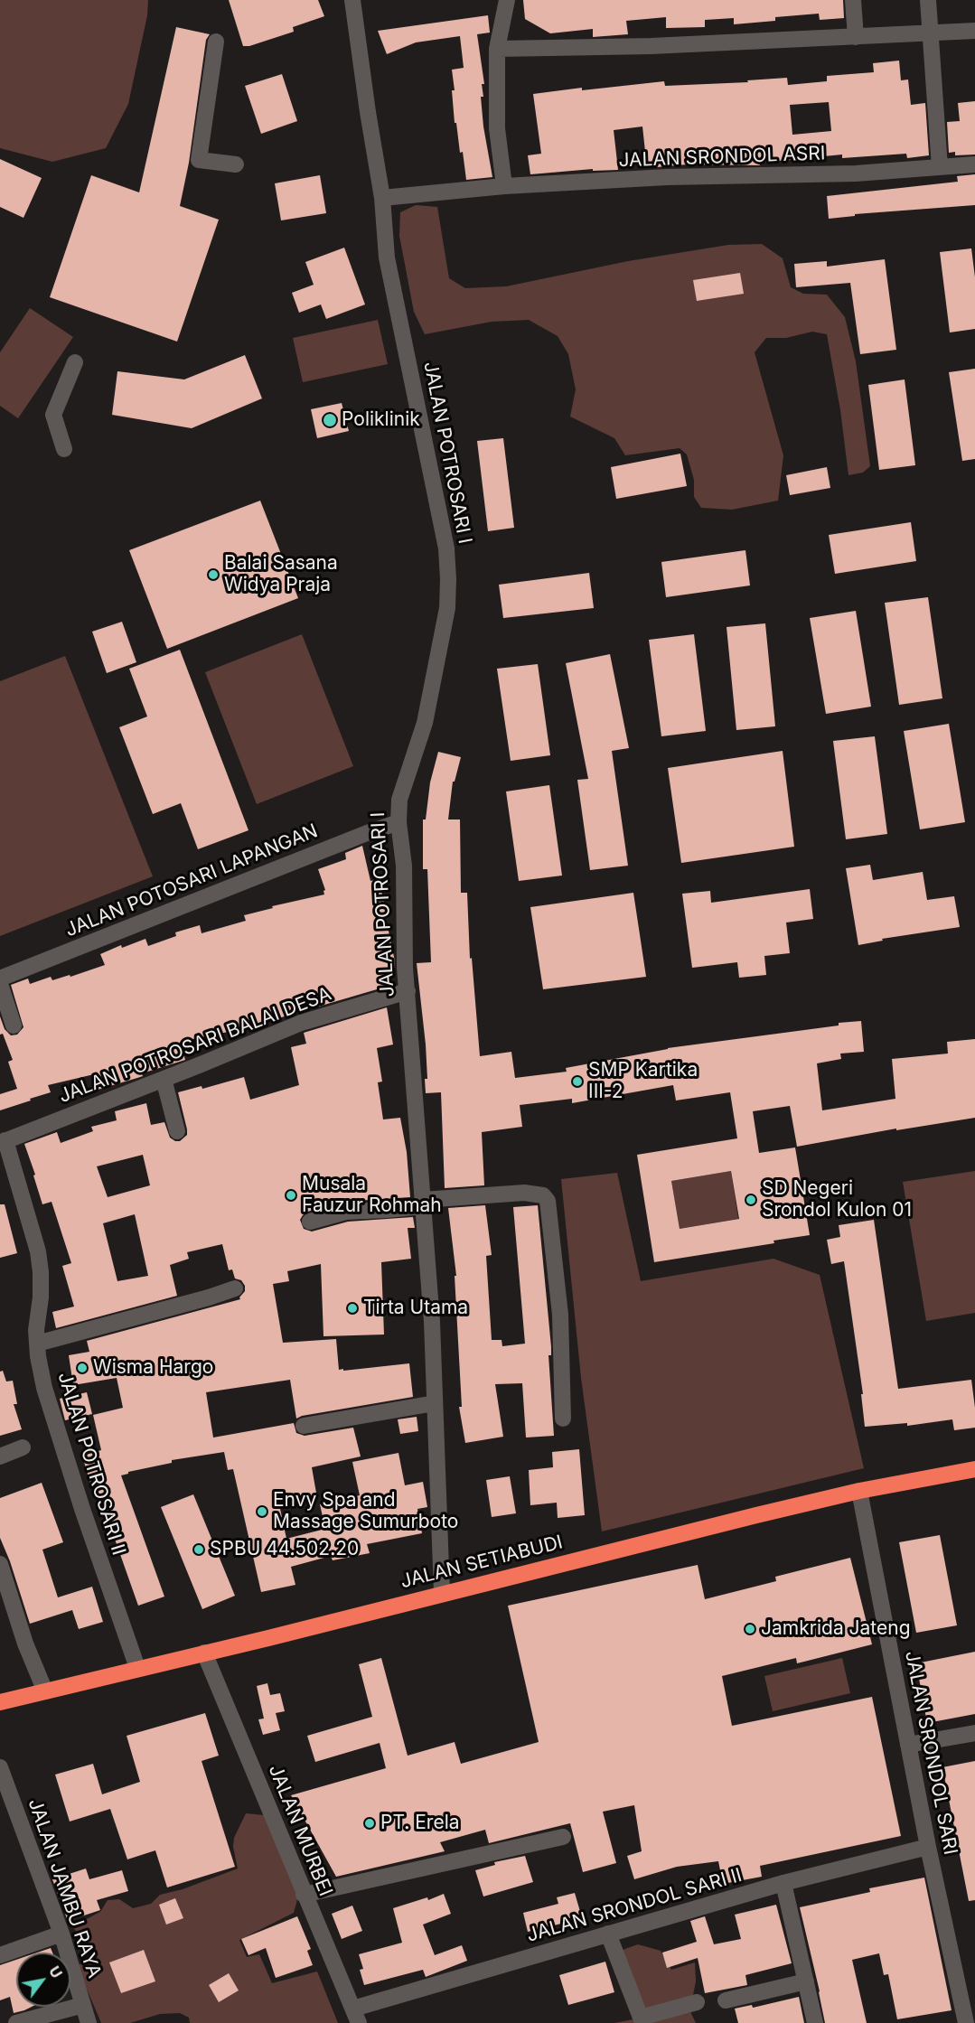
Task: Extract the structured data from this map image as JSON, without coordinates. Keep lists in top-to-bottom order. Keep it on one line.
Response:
{"streets":{"highway":["JALAN SETIABUDI"],"street":["JALAN SRONDOL ASRI","JALAN POTROSARI I","JALAN POTOSARI LAPANGAN","JALAN POTROSARI BALAI DESA","JALAN POTROSARI II","JALAN SRONDOL SARI","JALAN MURBEI","JALAN JAMBU RAYA","JALAN SRONDOL SARI II"]},"crossings":[["JALAN SRONDOL ASRI","JALAN POTROSARI I"],["JALAN POTROSARI I","JALAN POTOSARI LAPANGAN"],["JALAN POTROSARI I","JALAN POTROSARI BALAI DESA"],["JALAN POTROSARI I","JALAN SETIABUDI"],["JALAN POTROSARI BALAI DESA","JALAN POTROSARI II"],["JALAN POTROSARI II","JALAN SETIABUDI"],["JALAN SETIABUDI","JALAN SRONDOL SARI"],["JALAN SETIABUDI","JALAN MURBEI"],["JALAN SRONDOL SARI","JALAN SRONDOL SARI II"],["JALAN MURBEI","JALAN SRONDOL SARI II"]],"places":["Poliklinik","Balai Sasana Widya Praja","SMP Kartika III-2","Musala Fauzur Rohmah","SD Negeri Srondol Kulon 01","Tirta Utama","Wisma Hargo","Envy Spa and Massage Sumurboto","SPBU 44.502.20","Jamkrida Jateng","PT. Erela"],"north":"top right"}
